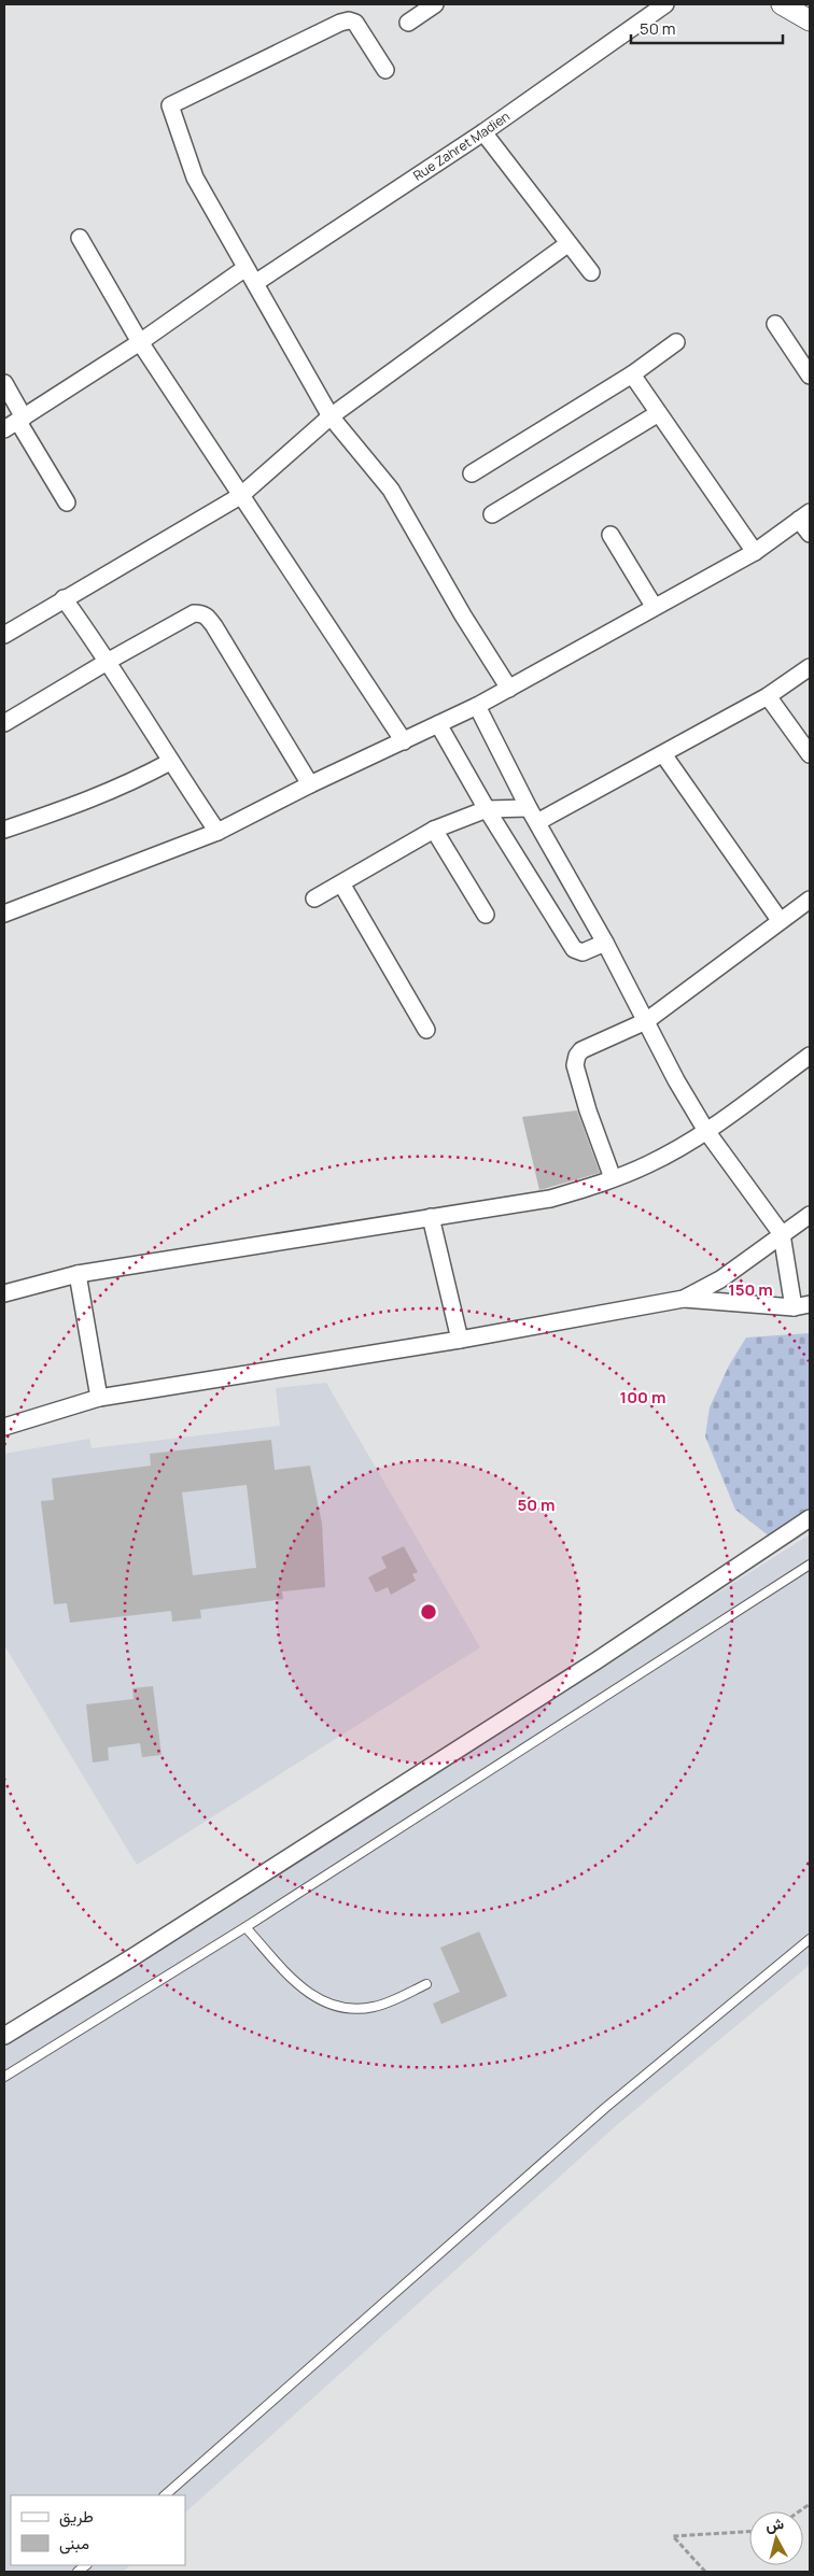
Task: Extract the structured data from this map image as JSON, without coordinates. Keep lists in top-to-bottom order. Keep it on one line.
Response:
{"streets":{"street":["Rue Zahret Madien"]},"legend":["طريق","مبنى"],"scale_bar":"50 m","north":"top","rings":["150 m","100 m","50 m"]}
